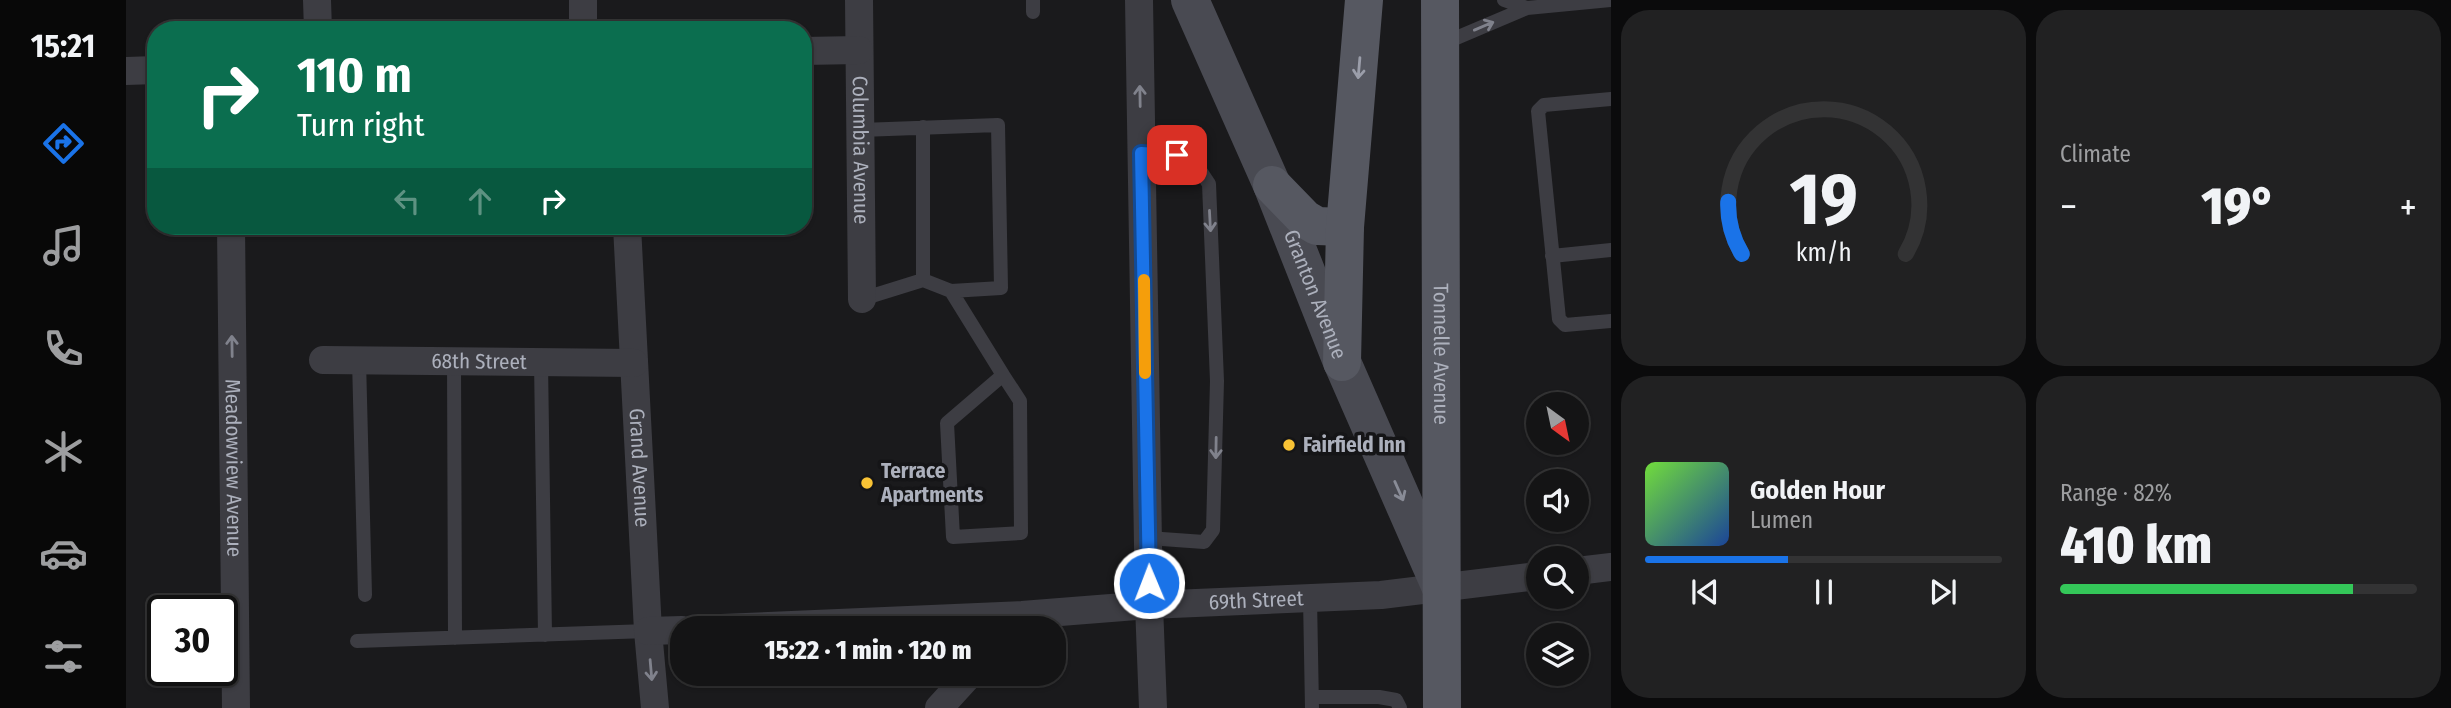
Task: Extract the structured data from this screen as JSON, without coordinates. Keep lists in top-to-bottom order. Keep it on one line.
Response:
{"streets":{"main road":["Tonnelle Avenue"],"street":["Columbia Avenue","Granton Avenue","68th Street","Meadowview Avenue","Grand Avenue","69th Street"]},"crossings":[["Granton Avenue","Tonnelle Avenue"],["Granton Avenue","69th Street"],["Tonnelle Avenue","69th Street"],["68th Street","Grand Avenue"]],"one_way":["Meadowview Avenue"],"places":["Fairfield Inn","Terrace Apartments"],"north":"bottom right","page":{"tabs":"15:21","tile":["Climate",["Range · 82%","410 km"]],"turn":["110 m","Turn right"],"heat":["−","19°","+"],"song":["Golden Hour","Lumen"],"limit":"30","trip":"15:22 · 1 min · 120 m","gauge":["19","km/h"]}}
